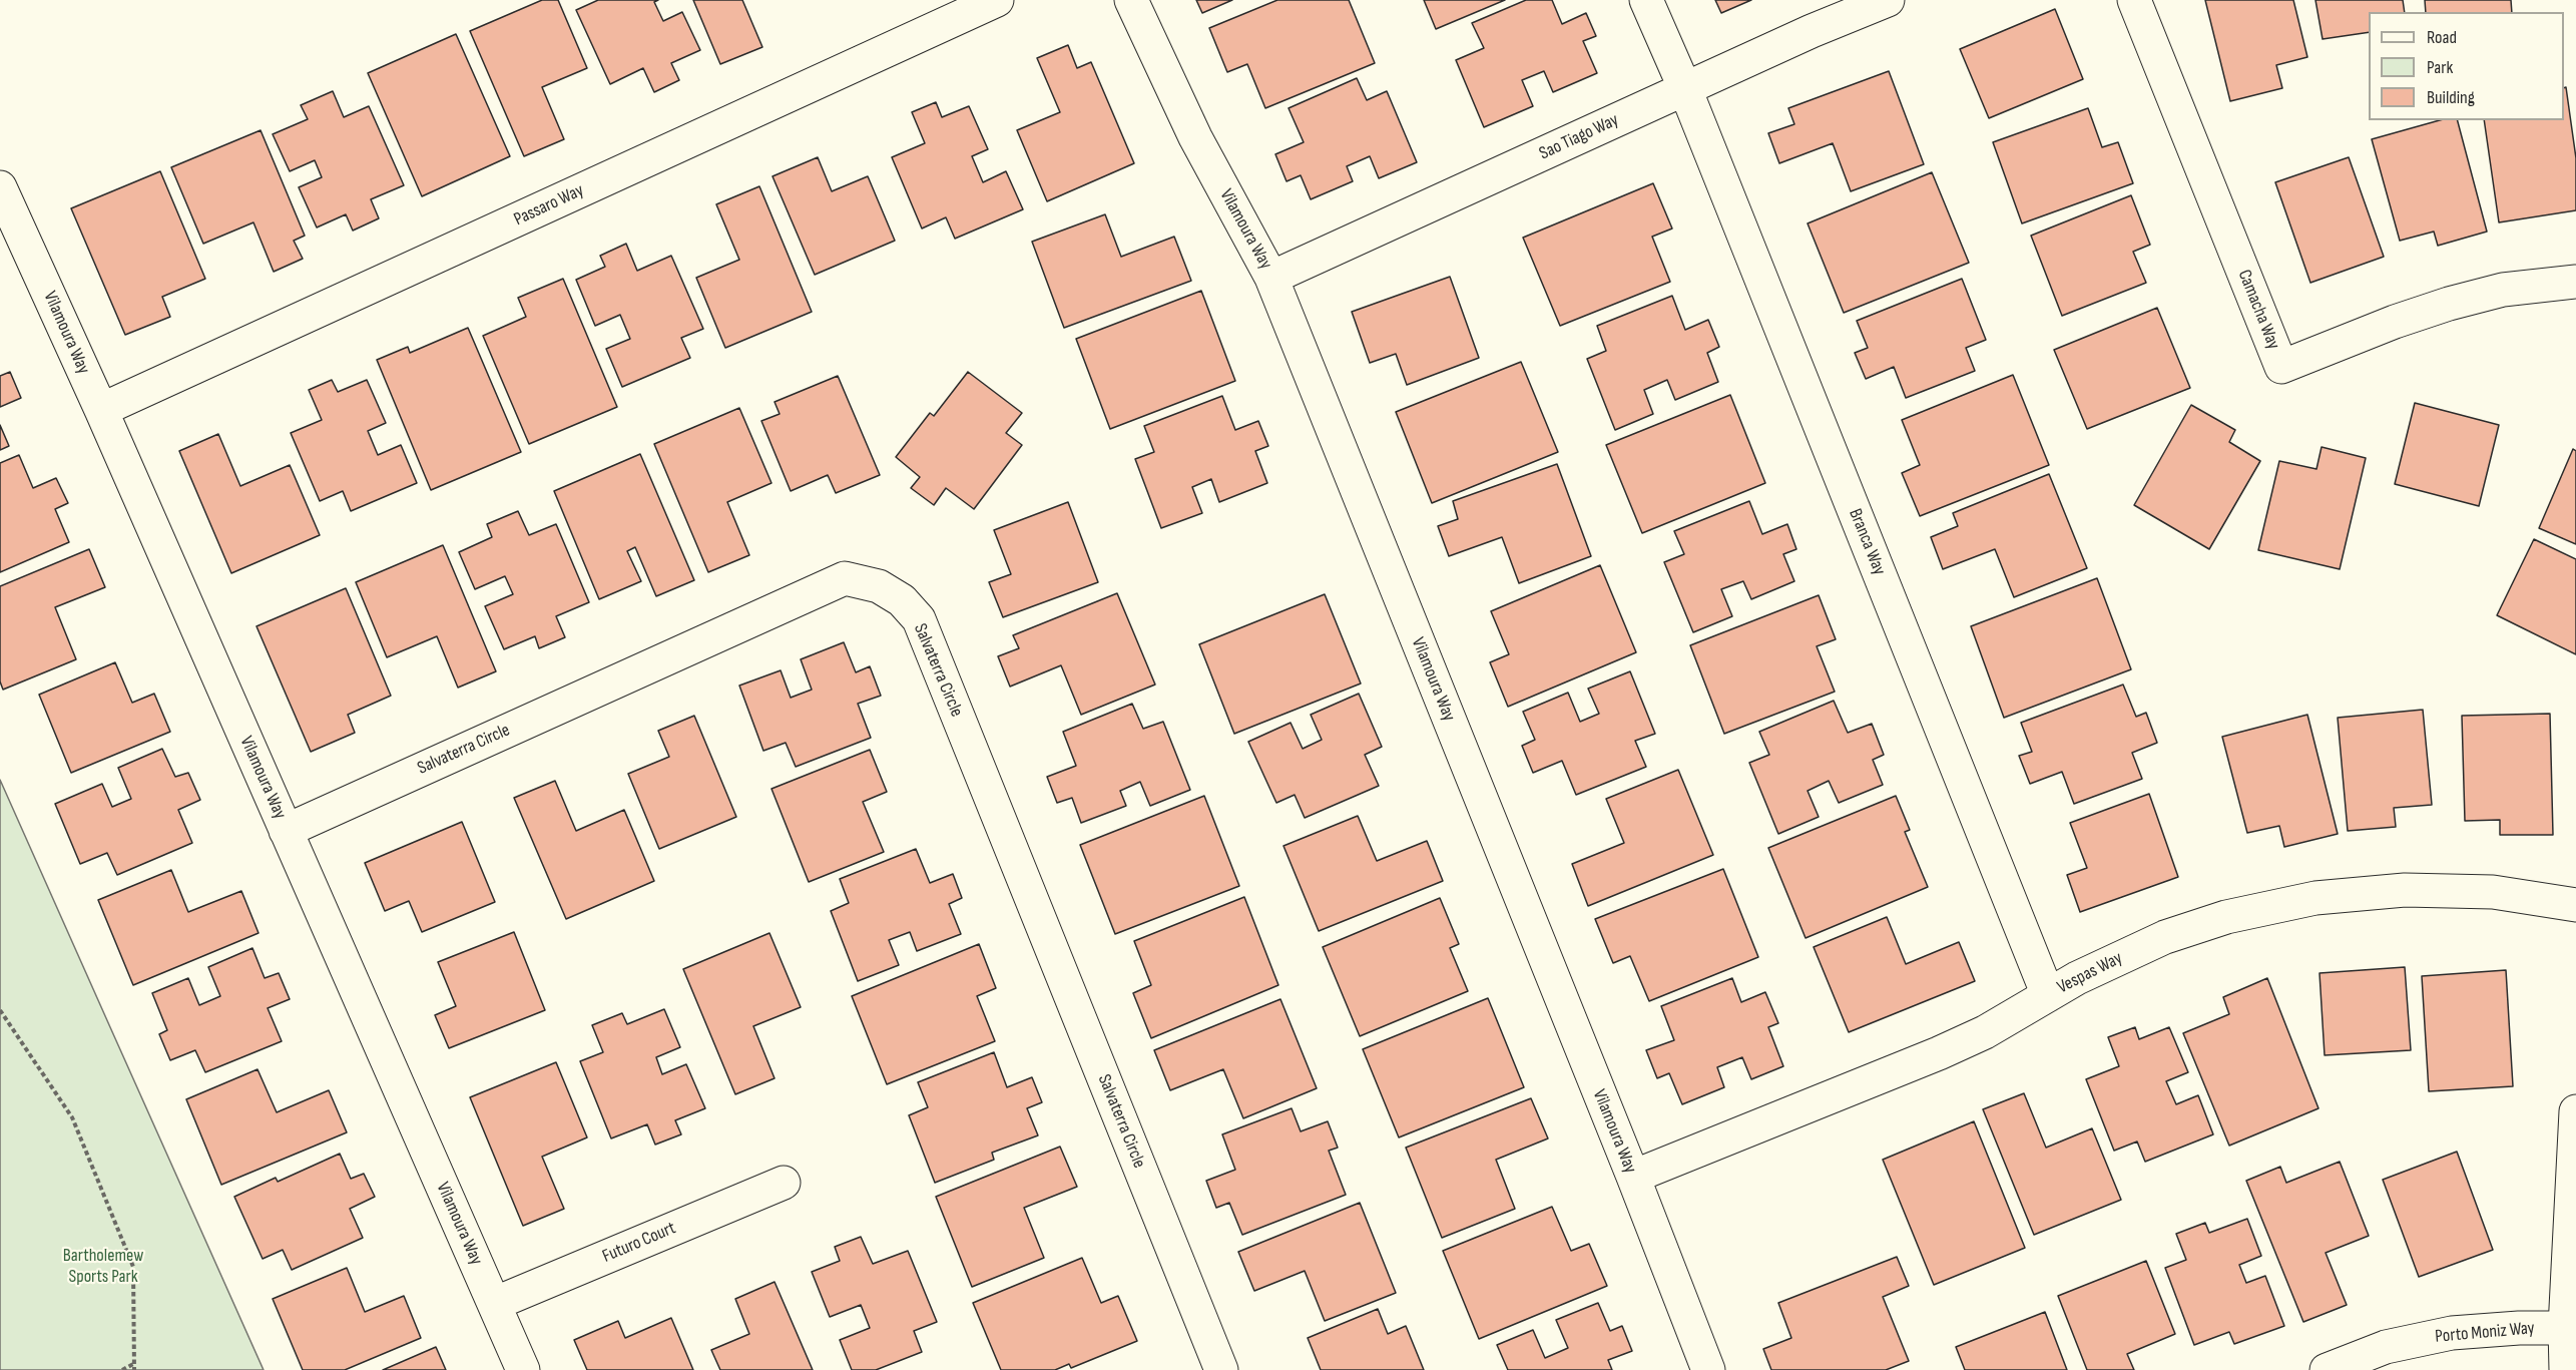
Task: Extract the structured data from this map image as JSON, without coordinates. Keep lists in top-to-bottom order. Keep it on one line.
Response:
{"streets":{"street":["Sao Tiago Way","Passaro Way","Vilamoura Way","Camacha Way","Branca Way","Salvaterra Circle","Vespas Way","Futuro Court","Porto Moniz Way"]},"crossings":[["Sao Tiago Way","Vilamoura Way"],["Sao Tiago Way","Branca Way"],["Passaro Way","Vilamoura Way"],["Vilamoura Way","Salvaterra Circle"],["Vilamoura Way","Vespas Way"],["Vilamoura Way","Futuro Court"],["Branca Way","Vespas Way"]],"parks":["Bartholemew Sports Park"],"legend":["Road","Park","Building"]}
